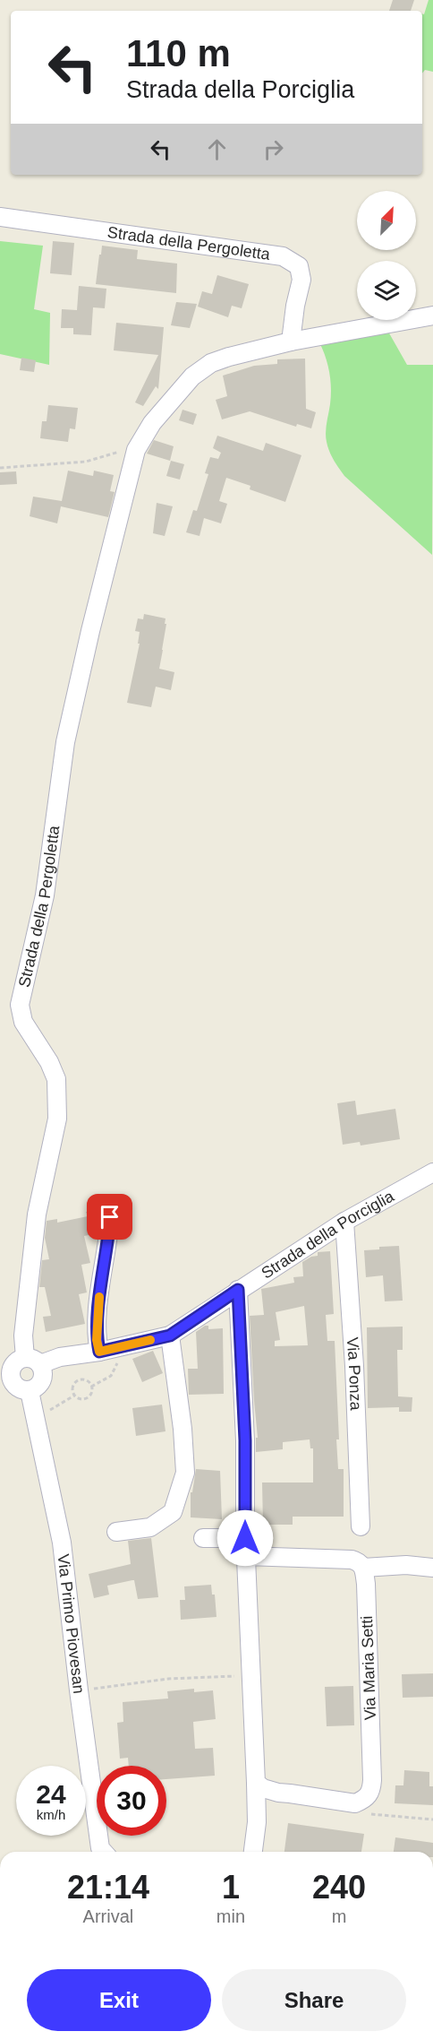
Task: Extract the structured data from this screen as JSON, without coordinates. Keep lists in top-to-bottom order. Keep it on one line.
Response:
{"streets":{"street":["Strada della Pergoletta","Strada della Porciglia","Via Ponza","Via Primo Piovesan","Via Maria Setti"]},"crossings":[["Strada della Pergoletta","Strada della Porciglia"],["Strada della Pergoletta","Via Primo Piovesan"],["Strada della Porciglia","Via Ponza"],["Strada della Porciglia","Via Primo Piovesan"]],"north":"top right","page":{"turn":["110 m","Strada della Porciglia"],"speed":"24 km/h","limit":"30","eta":["21:14","Arrival","1","min","240","m"],"buttons":["Exit","Share"]}}
